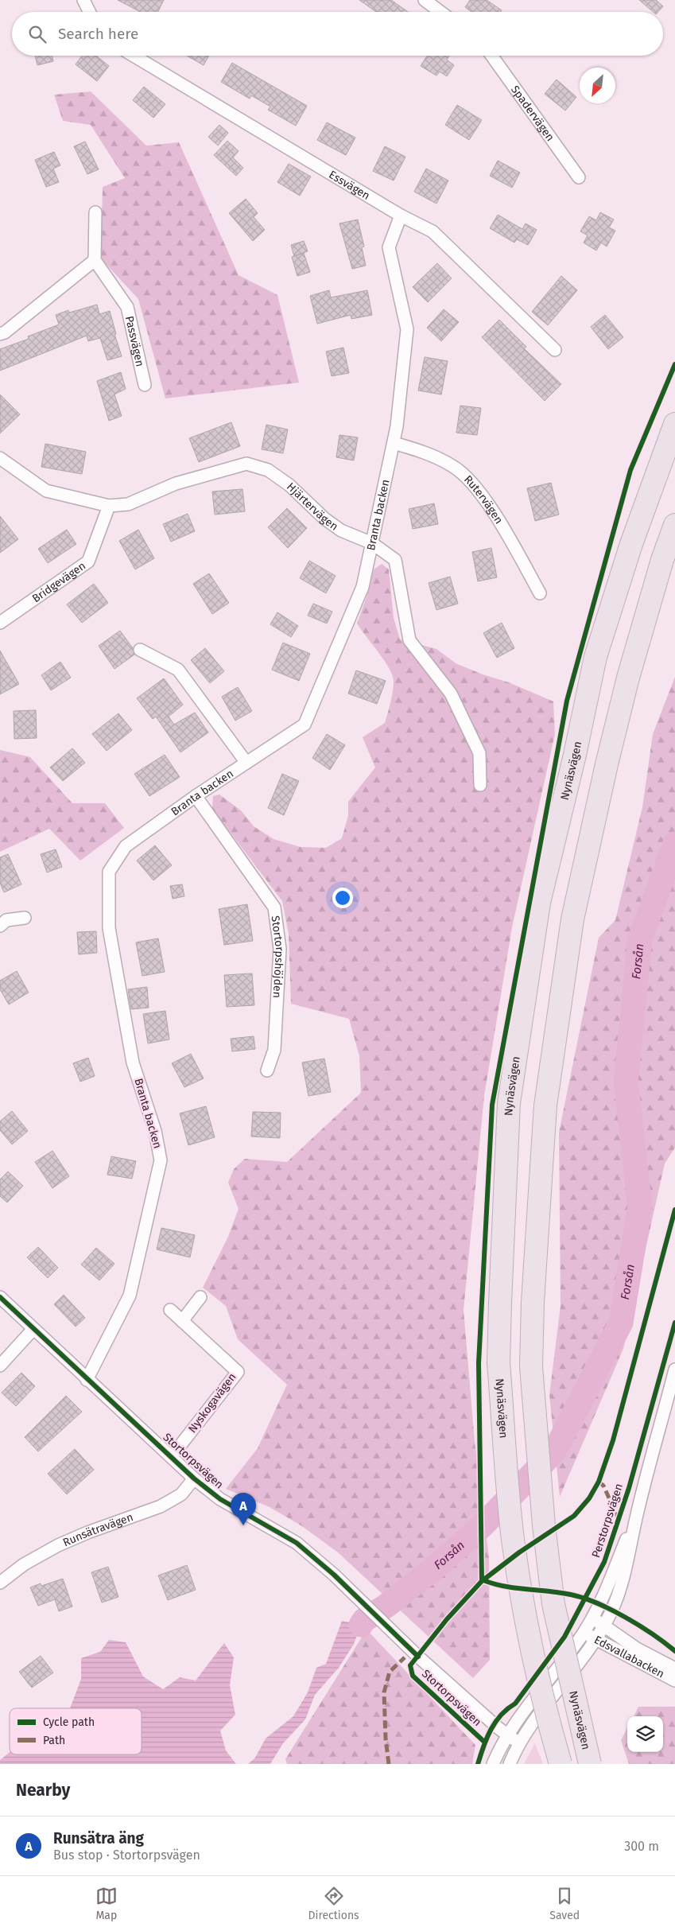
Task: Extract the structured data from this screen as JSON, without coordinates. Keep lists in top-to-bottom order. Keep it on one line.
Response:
{"streets":{"highway":["Nynäsvägen"],"street":["Spadervägen","Essvägen","Passvägen","Rutervägen","Hjärtervägen","Branta backen","Bridgevägen","Stortorpshöjden","Nyskogavägen","Stortorpsvägen","Perstorpsvägen","Runsätravägen","Edsvallabacken"]},"crossings":[["Essvägen","Branta backen"],["Rutervägen","Branta backen"],["Hjärtervägen","Branta backen"],["Hjärtervägen","Bridgevägen"],["Branta backen","Stortorpshöjden"],["Branta backen","Stortorpsvägen"],["Nyskogavägen","Stortorpsvägen"],["Stortorpsvägen","Perstorpsvägen"],["Stortorpsvägen","Runsätravägen"],["Perstorpsvägen","Edsvallabacken"]],"water":["Forsån"],"legend":["Cycle path","Path"],"north":"bottom left","page":{"search":"Search here","pins":"A","heading":"Nearby","list":[{"mark":"A","name":"Runsätra äng","note":"Bus stop · Stortorpsvägen","value":"300 m"}],"nav":["Map","Directions","Saved"]}}
